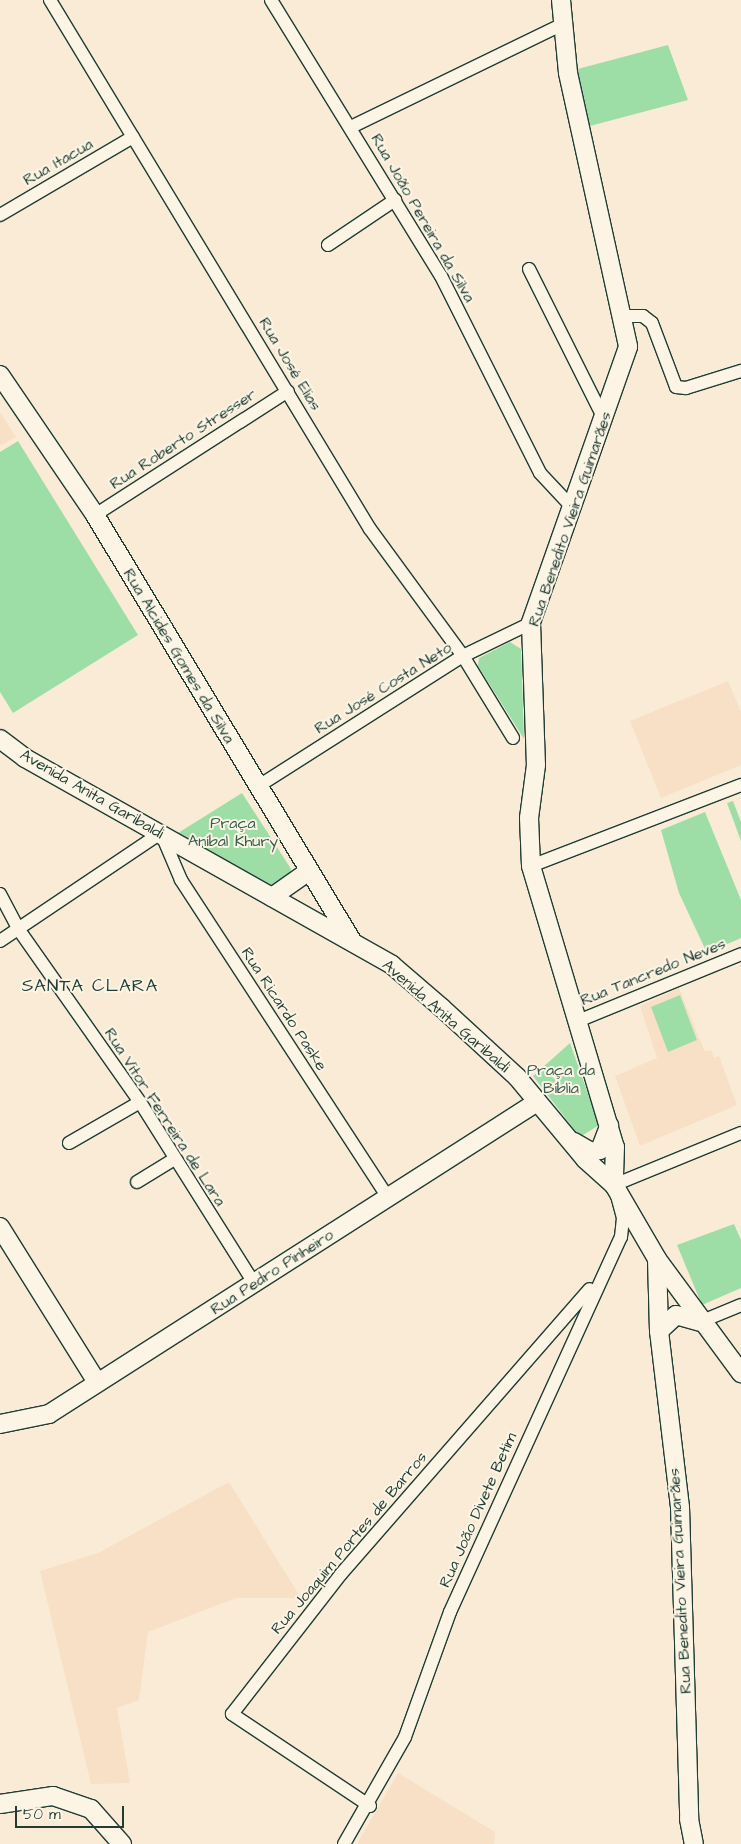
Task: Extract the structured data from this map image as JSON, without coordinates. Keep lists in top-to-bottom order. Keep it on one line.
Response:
{"streets":{"street":["Rua Itacua","Rua João Pereira da Silva","Rua José Elias","Rua Roberto Stresser","Rua Benedito Vieira Guimarães","Rua Alcides Gomes da Silva","Rua José Costa Neto","Avenida Anita Garibaldi","Rua Tancredo Neves","Rua Ricardo Paske","Rua Vitor Ferreira de Lara","Rua Pedro Pinheiro","Rua João Divete Betim","Rua Joaquim Portes de Barros"]},"crossings":[["Rua Itacua","Rua José Elias"],["Rua João Pereira da Silva","Rua Benedito Vieira Guimarães"],["Rua José Elias","Rua Roberto Stresser"],["Rua José Elias","Rua José Costa Neto"],["Rua Roberto Stresser","Rua Alcides Gomes da Silva"],["Rua Benedito Vieira Guimarães","Rua José Costa Neto"],["Rua Benedito Vieira Guimarães","Avenida Anita Garibaldi"],["Rua Benedito Vieira Guimarães","Rua Tancredo Neves"],["Rua Benedito Vieira Guimarães","Rua João Divete Betim"],["Rua Alcides Gomes da Silva","Rua José Costa Neto"],["Rua Alcides Gomes da Silva","Avenida Anita Garibaldi"],["Avenida Anita Garibaldi","Rua Ricardo Paske"],["Avenida Anita Garibaldi","Rua Pedro Pinheiro"],["Avenida Anita Garibaldi","Rua João Divete Betim"],["Rua Ricardo Paske","Rua Pedro Pinheiro"],["Rua Vitor Ferreira de Lara","Rua Pedro Pinheiro"],["Rua João Divete Betim","Rua Joaquim Portes de Barros"]],"districts":["SANTA CLARA"],"parks":["Praça Aníbal Khury","Praça da Bíblia"],"scale_bar":"50 m"}
